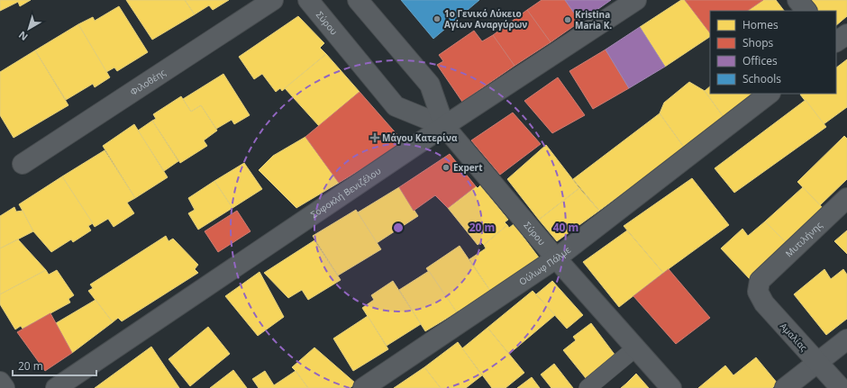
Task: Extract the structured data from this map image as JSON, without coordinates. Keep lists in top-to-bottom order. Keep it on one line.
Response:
{"streets":{"street":["Σύρου","Φιλοθέης","Σοφοκλή Βενιζέλου","Μυτιλήνης","Ούλωφ Πάλμε","Αμαλίας"]},"crossings":[["Σύρου","Σοφοκλή Βενιζέλου"],["Σύρου","Ούλωφ Πάλμε"],["Μυτιλήνης","Αμαλίας"]],"places":{"other":["1ο Γενικό Λύκειο Αγίων Αναργύρων","Kristina Maria K.","Expert"],"health":["Μάγου Κατερίνα"]},"legend":["Homes","Shops","Offices","Schools"],"scale_bar":"20 m","north":"bottom left","rings":["20 m","40 m"]}
